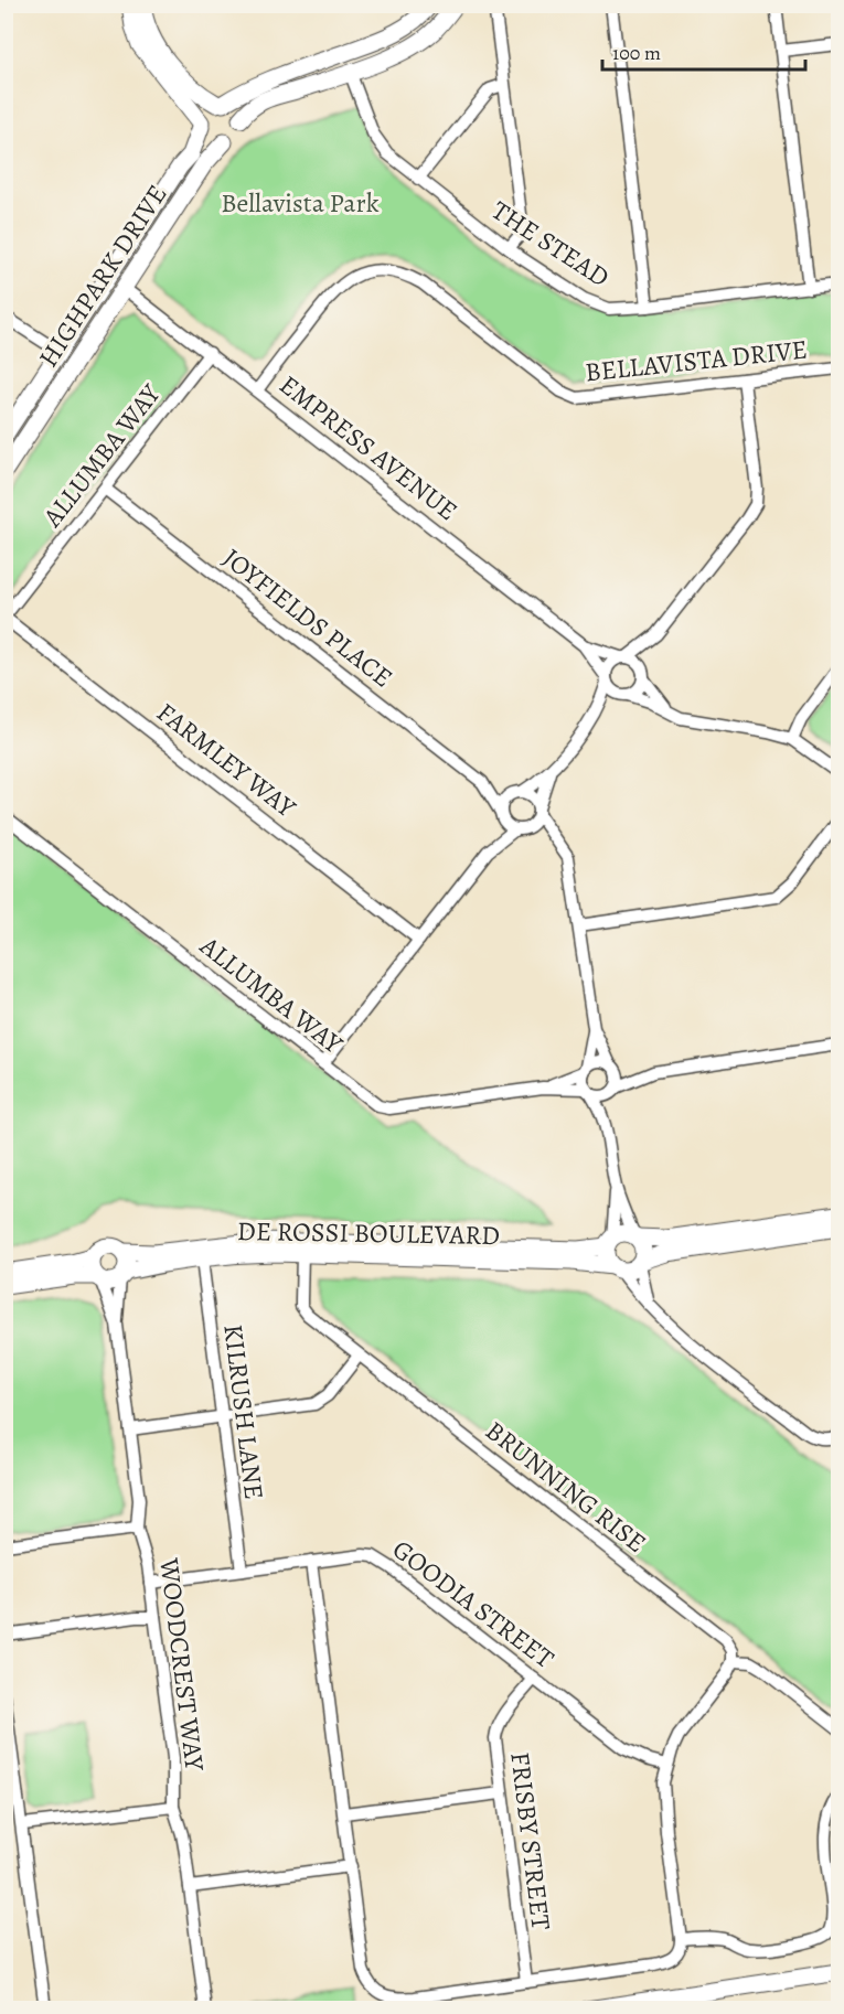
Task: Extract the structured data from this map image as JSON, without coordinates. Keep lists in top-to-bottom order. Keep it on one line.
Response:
{"streets":{"street":["THE STEAD","HIGHPARK DRIVE","BELLAVISTA DRIVE","EMPRESS AVENUE","ALLUMBA WAY","JOYFIELDS PLACE","FARMLEY WAY","DE ROSSI BOULEVARD","KILRUSH LANE","BRUNNING RISE","GOODIA STREET","WOODCREST WAY","FRISBY STREET"]},"crossings":[["HIGHPARK DRIVE","EMPRESS AVENUE"],["BELLAVISTA DRIVE","EMPRESS AVENUE"],["EMPRESS AVENUE","ALLUMBA WAY"],["ALLUMBA WAY","JOYFIELDS PLACE"],["ALLUMBA WAY","FARMLEY WAY"],["DE ROSSI BOULEVARD","KILRUSH LANE"],["DE ROSSI BOULEVARD","BRUNNING RISE"],["DE ROSSI BOULEVARD","WOODCREST WAY"],["KILRUSH LANE","GOODIA STREET"],["GOODIA STREET","WOODCREST WAY"],["GOODIA STREET","FRISBY STREET"]],"parks":["Bellavista Park"],"scale_bar":"100 m"}
